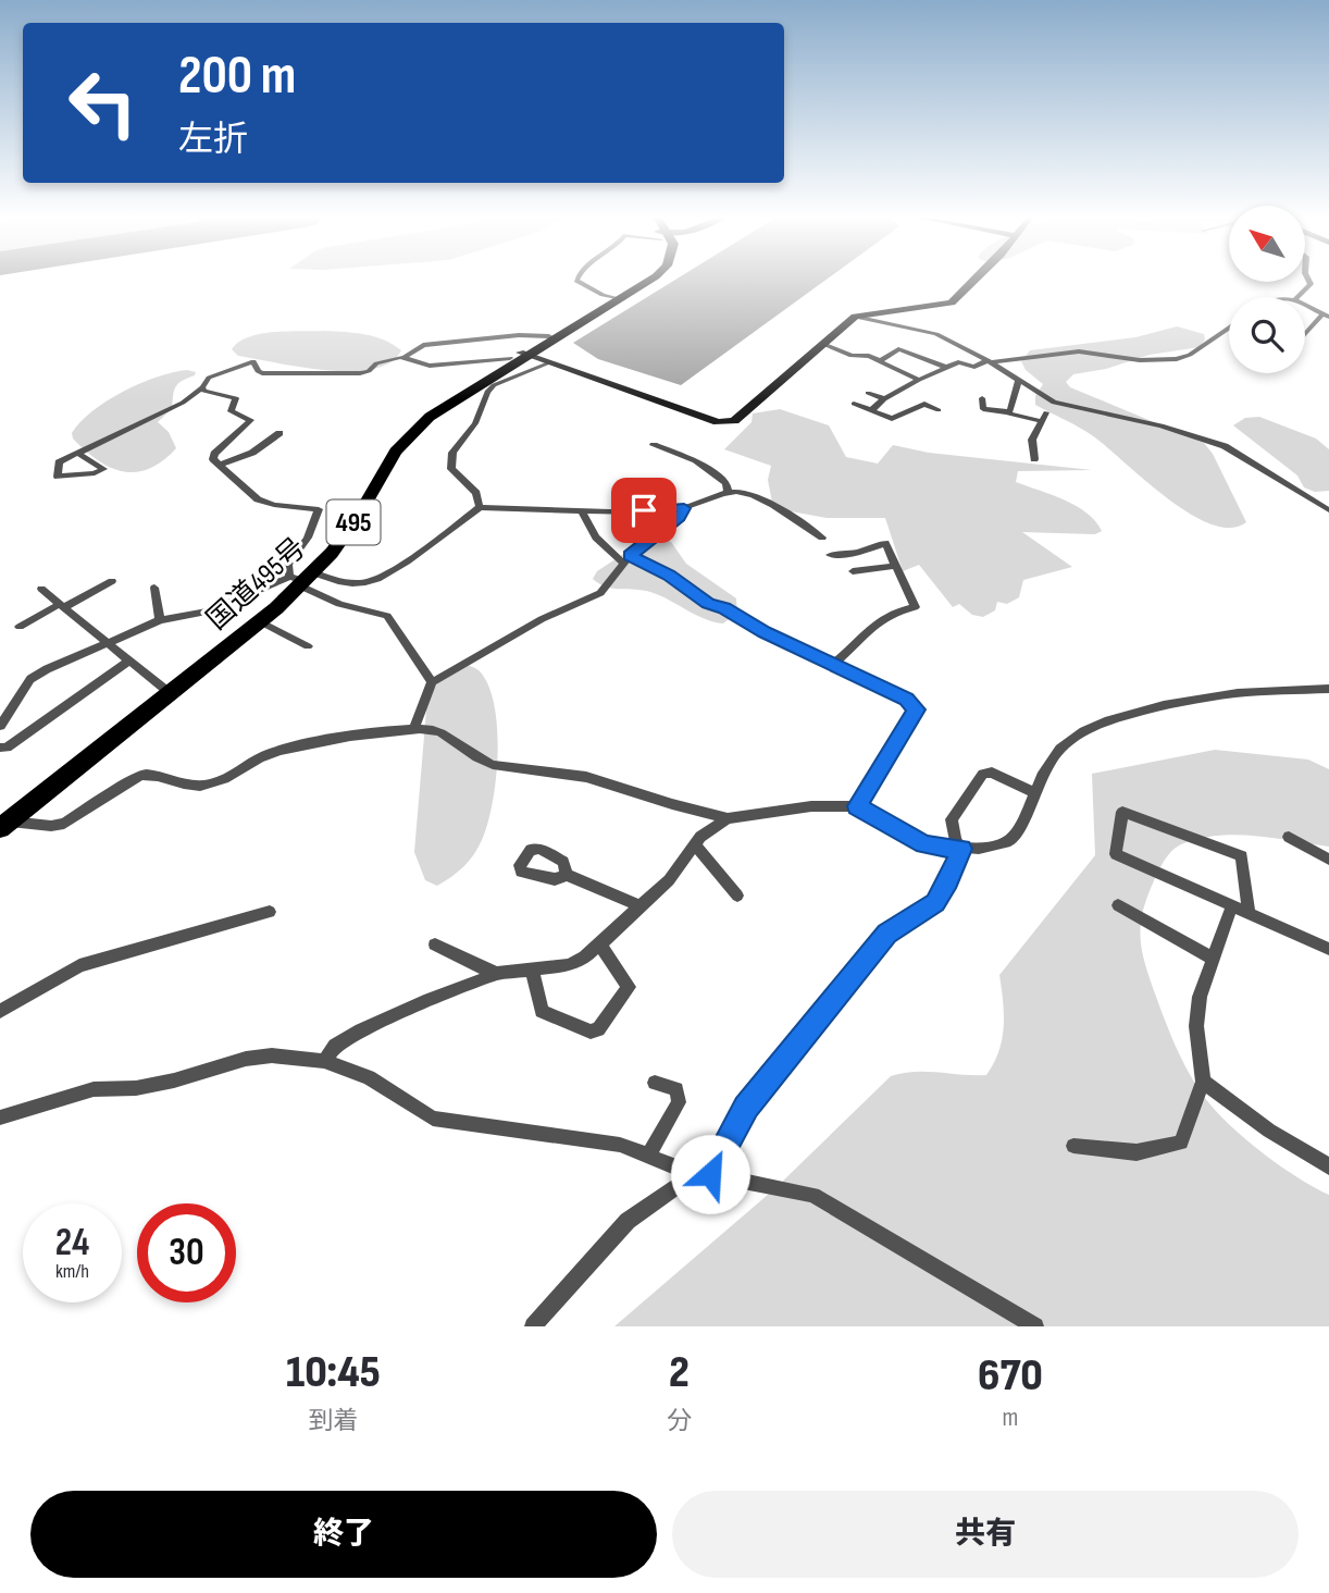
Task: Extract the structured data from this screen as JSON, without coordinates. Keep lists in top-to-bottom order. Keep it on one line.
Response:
{"streets":{"highway":["495","国道495号"]},"north":"top left","page":{"turn":["200 m","左折"],"speed":"24 km/h","limit":"30","eta":["10:45","到着","2","分","670","m"],"buttons":["終了","共有"]}}
